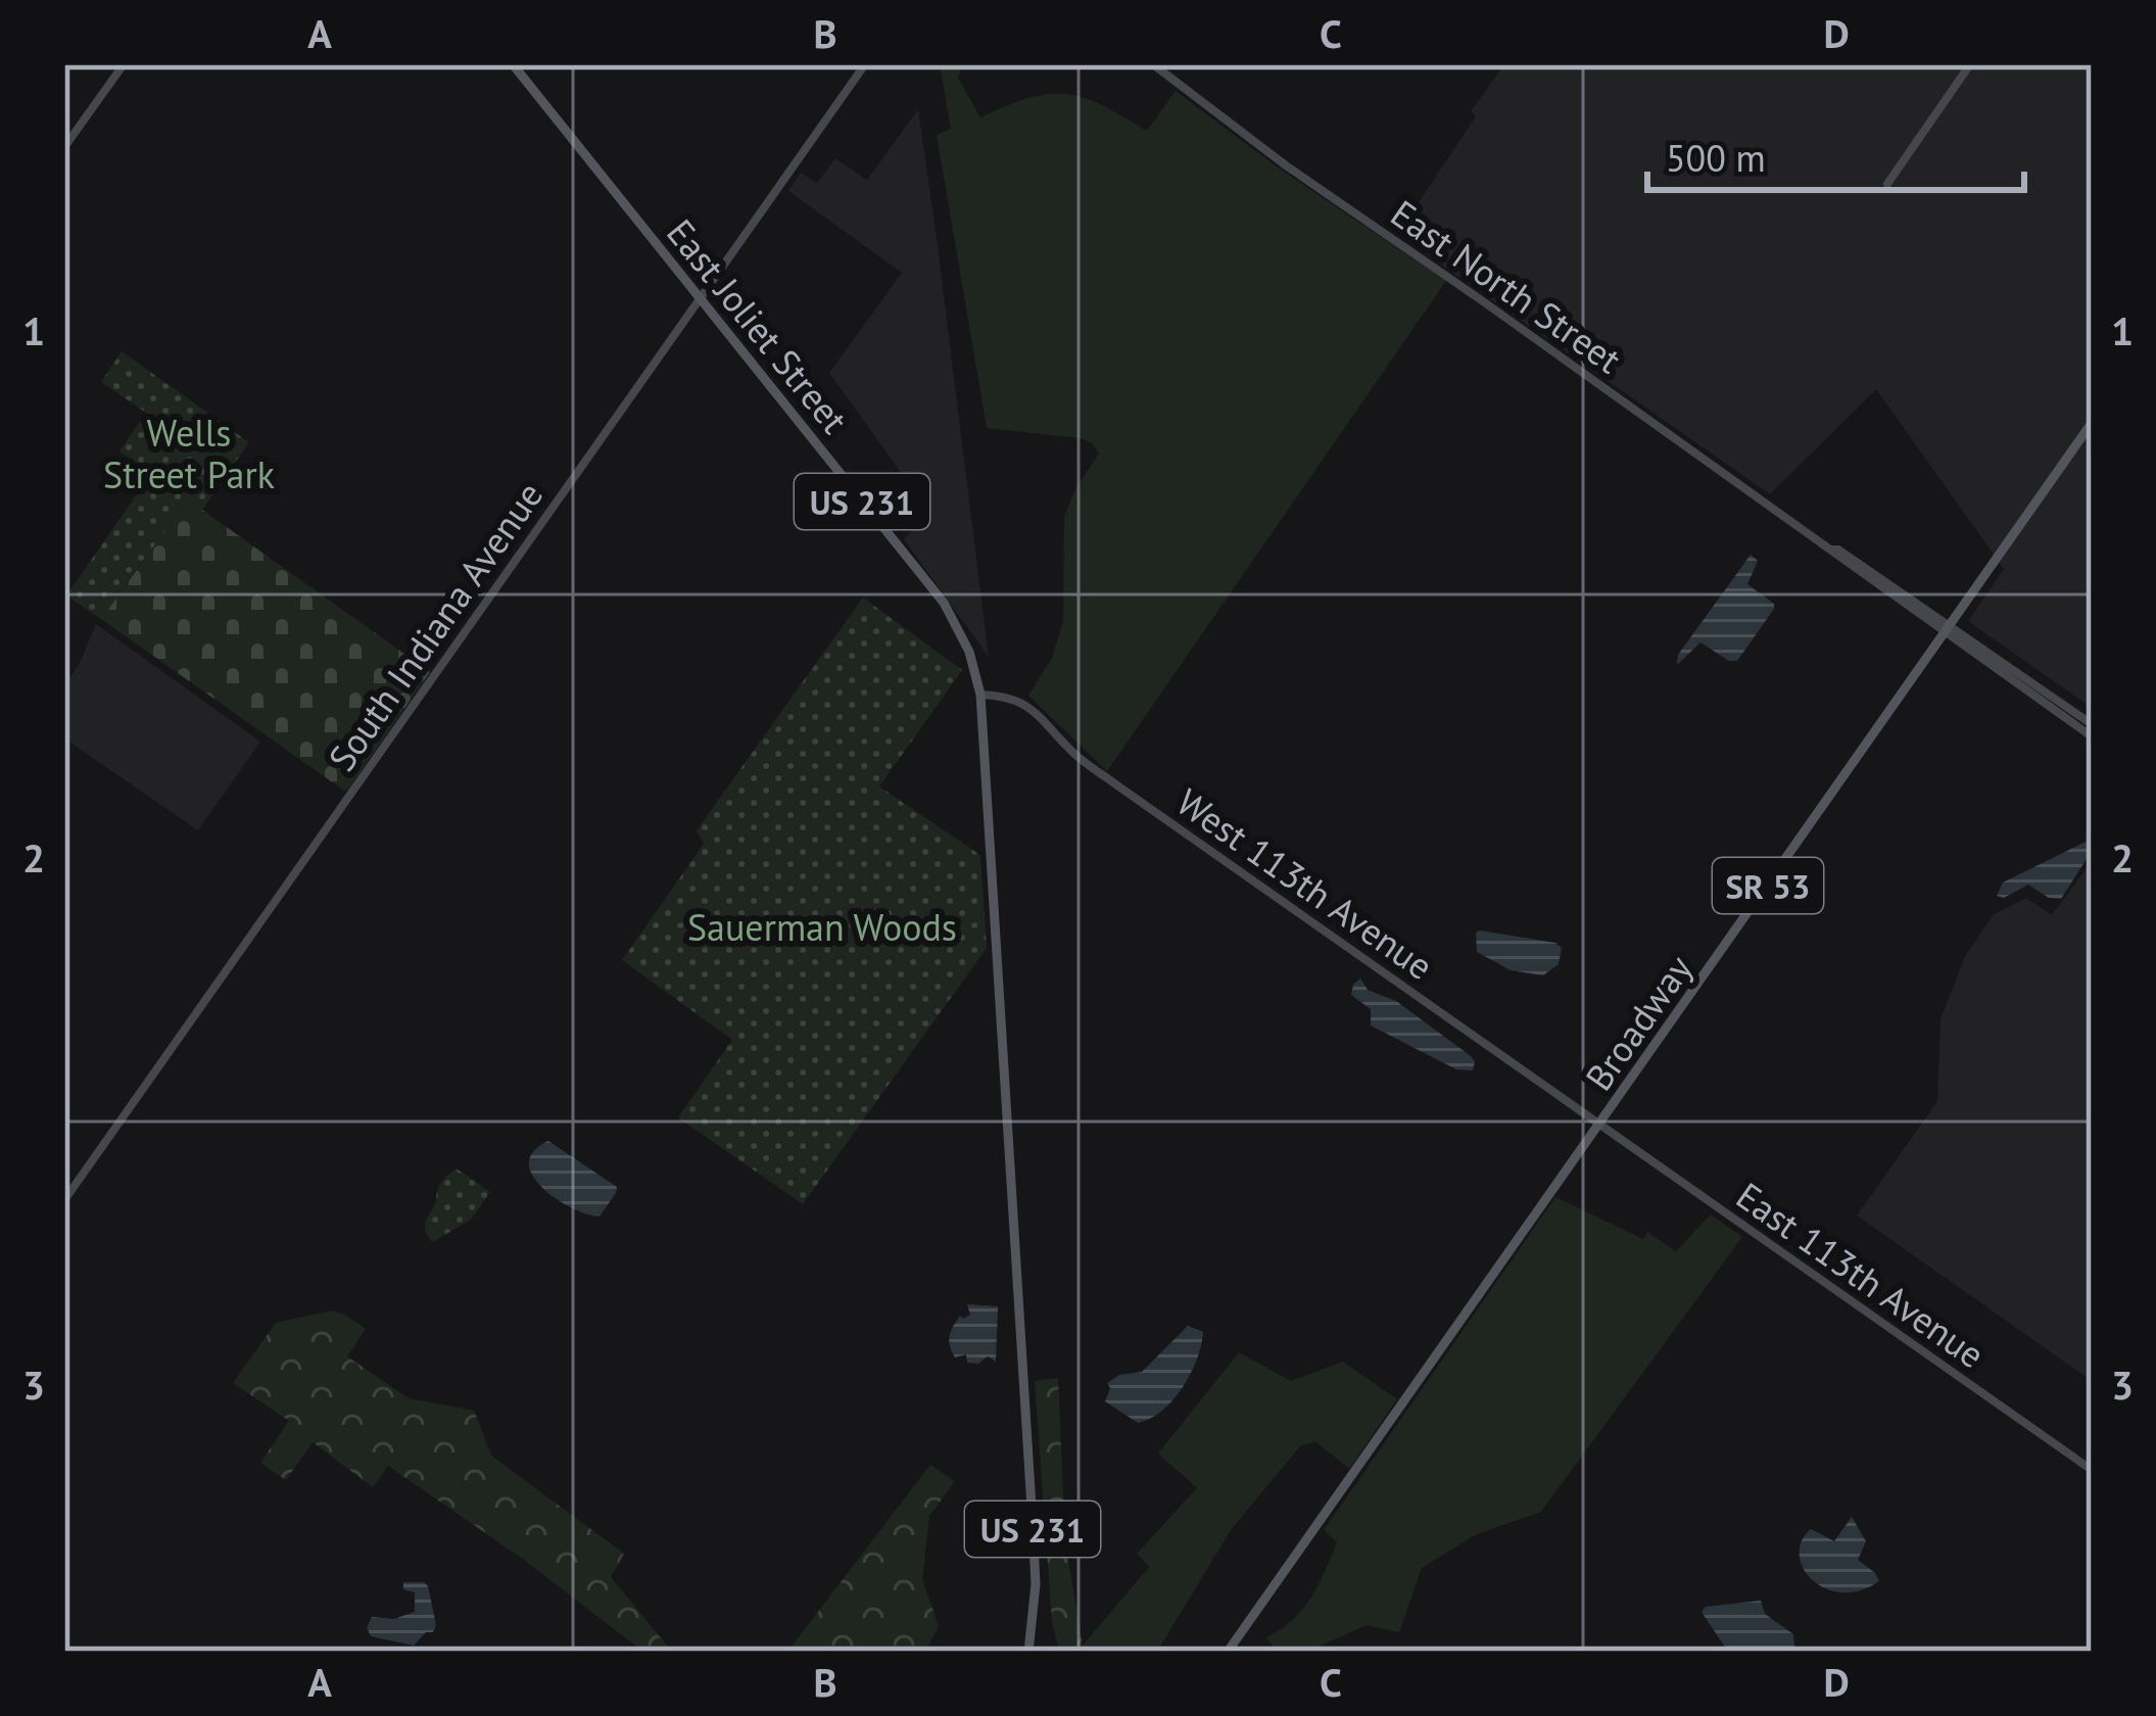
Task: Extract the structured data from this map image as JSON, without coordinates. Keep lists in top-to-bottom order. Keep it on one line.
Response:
{"streets":{"main road":["East Joliet Street","US 231","SR 53","Broadway"],"street":["East North Street","South Indiana Avenue","West 113th Avenue","East 113th Avenue"]},"crossings":[["East North Street","Broadway"],["East Joliet Street","US 231"],["East Joliet Street","South Indiana Avenue"],["East Joliet Street","West 113th Avenue"],["US 231","West 113th Avenue"],["West 113th Avenue","Broadway"],["West 113th Avenue","East 113th Avenue"],["Broadway","East 113th Avenue"]],"parks":["Wells Street Park","Sauerman Woods"],"scale_bar":"500 m","grid":{"columns":["A","B","C","D"],"rows":["1","2","3"]}}
